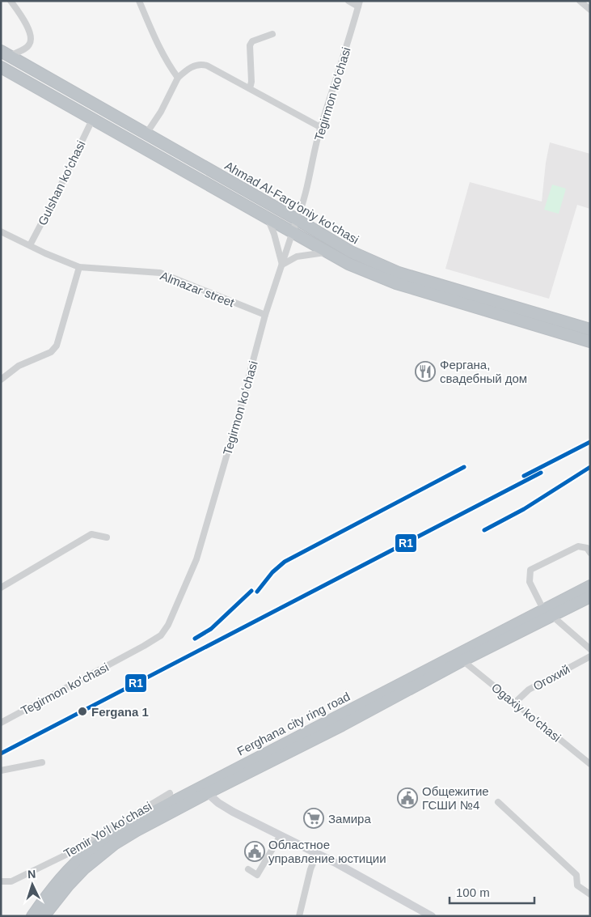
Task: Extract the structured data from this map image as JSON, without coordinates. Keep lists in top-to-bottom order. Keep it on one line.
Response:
{"streets":{"highway":["Ahmad Al-Farg'oniy ko'chasi","Ferghana city ring road"],"street":["Tegirmon koʻchasi","Gulshan koʻchasi","Almazar street","Огохий","Ogaxiy koʻchasi","Temir Yoʻl koʻchasi"]},"crossings":[["Tegirmon koʻchasi","Ahmad Al-Farg'oniy ko'chasi"],["Tegirmon koʻchasi","Almazar street"],["Gulshan koʻchasi","Ahmad Al-Farg'oniy ko'chasi"],["Gulshan koʻchasi","Almazar street"],["Огохий","Ogaxiy koʻchasi"],["Ogaxiy koʻchasi","Ferghana city ring road"]],"places":{"restaurant":["Фергана, свадебный дом"],"other":["Fergana 1"],"public building":["Общежитие ГСШИ №4","Областное управление юстиции"],"supermarket":["Замира"]},"lines":["transit line R1"],"scale_bar":"100 m","north":"top"}
